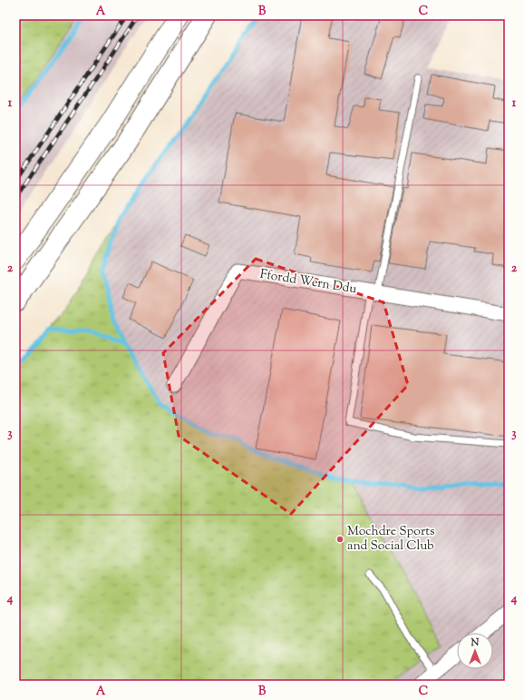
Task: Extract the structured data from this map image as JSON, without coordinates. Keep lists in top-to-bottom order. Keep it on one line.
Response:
{"streets":{"street":["Ffordd Wern Ddu"]},"places":["Mochdre Sports and Social Club"],"north":"top","grid":{"columns":["A","B","C"],"rows":["1","2","3","4"]}}
